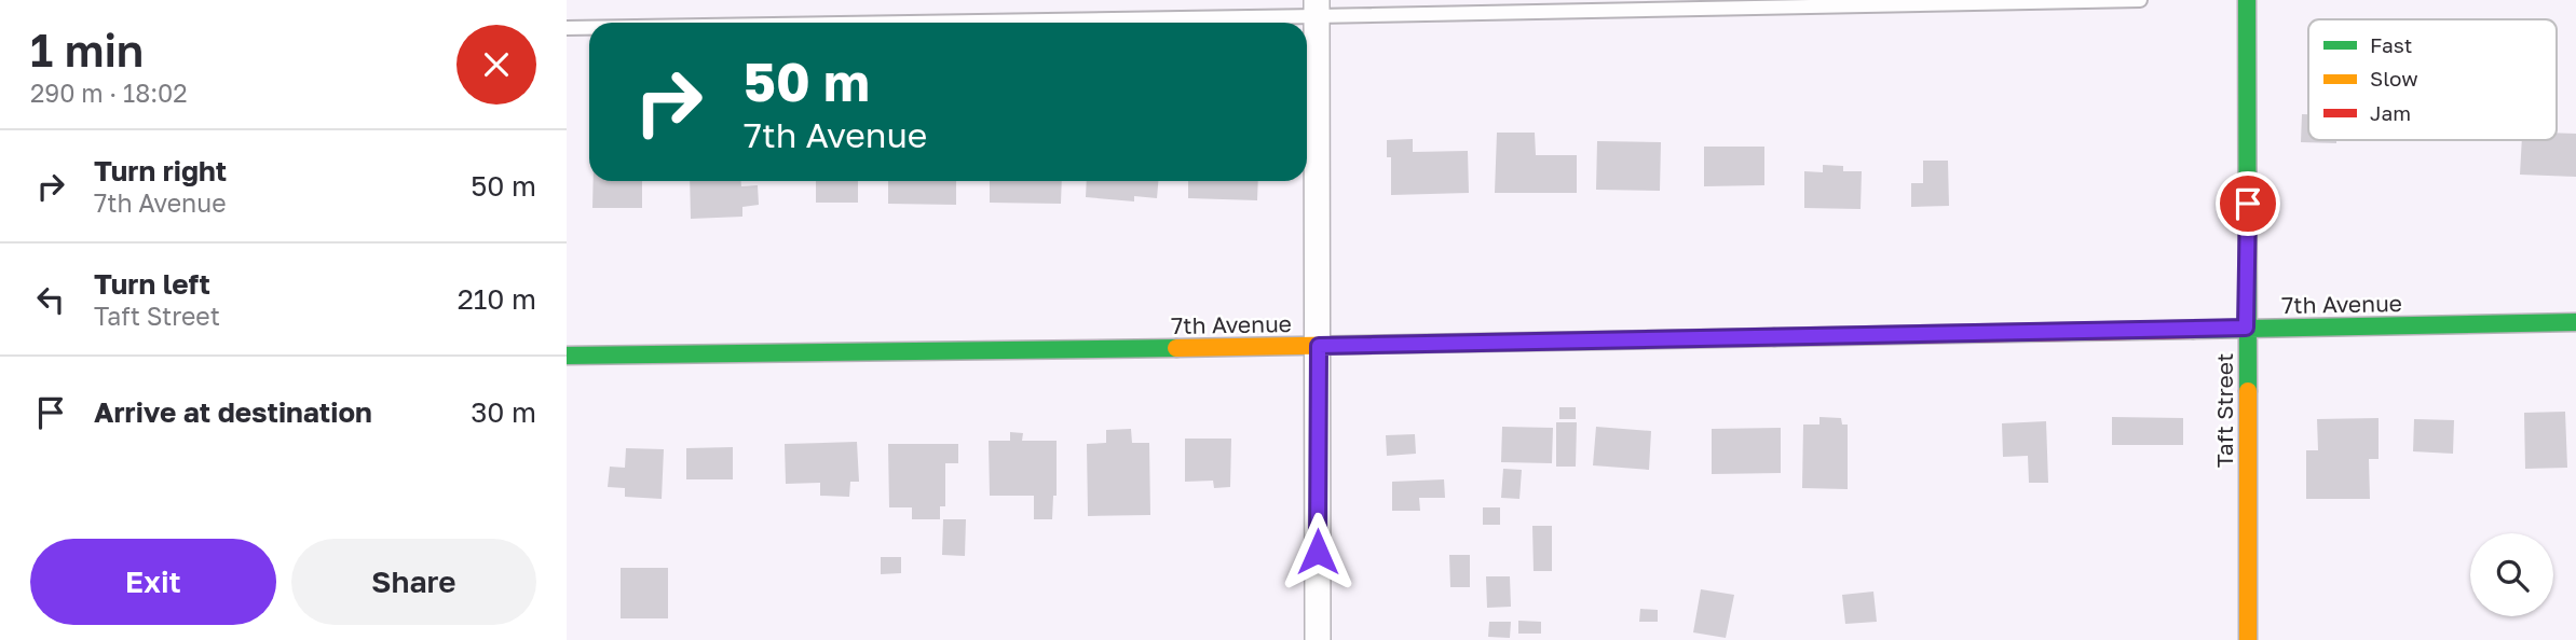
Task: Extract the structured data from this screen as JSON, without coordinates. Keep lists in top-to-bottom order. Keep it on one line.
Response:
{"streets":{"street":["7th Avenue","Taft Street"]},"crossings":[["7th Avenue","Taft Street"]],"legend":["Fast","Slow","Jam"],"page":{"heading":["1 min","290 m · 18:02"],"turn":["50 m","7th Avenue"],"list":[{"name":"Turn right","note":"7th Avenue","value":"50 m"},{"name":"Turn left","note":"Taft Street","value":"210 m"},{"name":"Arrive at destination","value":"30 m"}],"buttons":["Exit","Share"]}}
